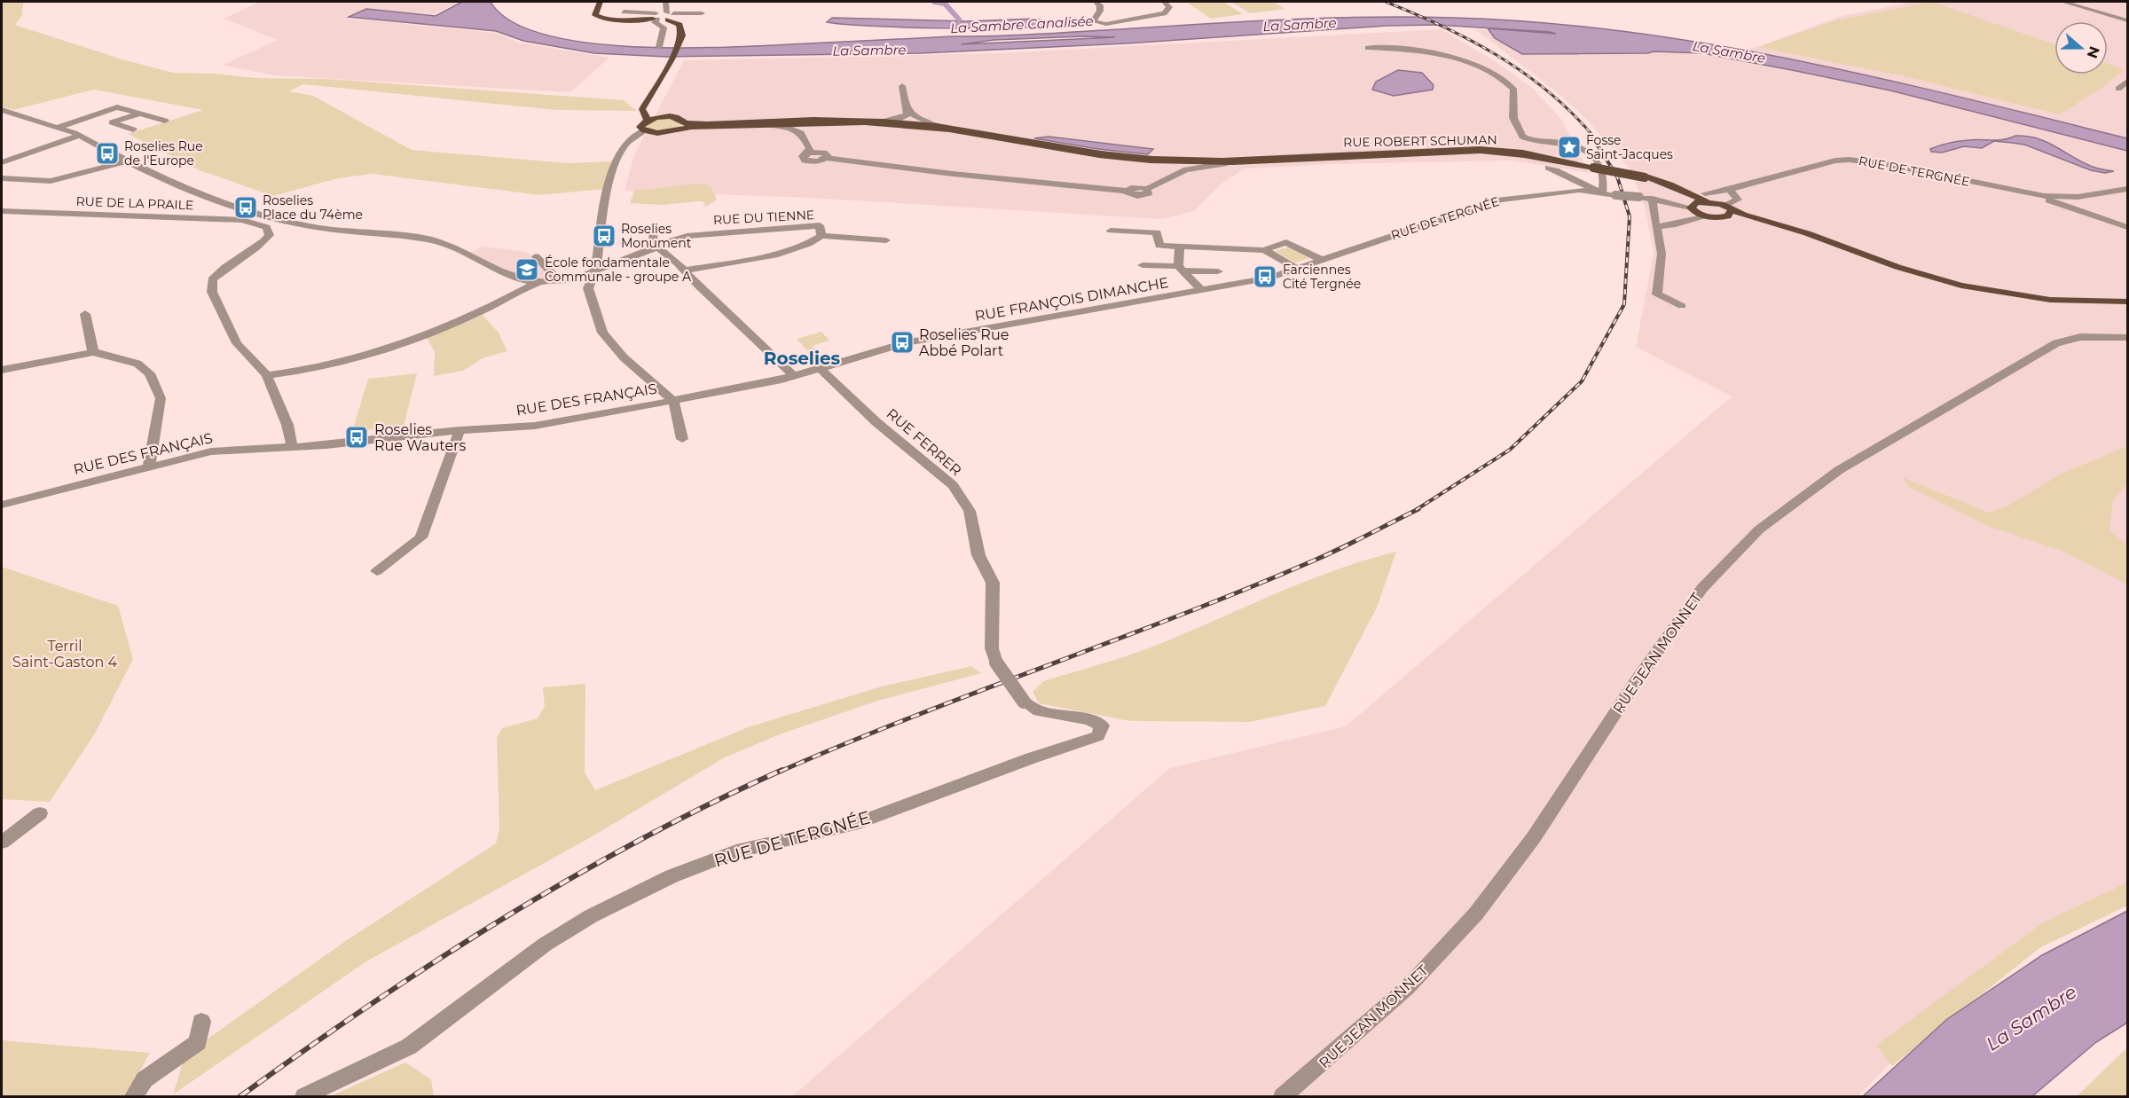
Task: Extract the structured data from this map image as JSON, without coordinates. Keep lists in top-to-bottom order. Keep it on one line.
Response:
{"streets":{"main road":["RUE ROBERT SCHUMAN"],"street":["RUE DE TERGNÉE","RUE DE LA PRAILE","RUE DU TIENNE","RUE FRANÇOIS DIMANCHE","RUE DES FRANÇAIS","RUE FERRER","RUE JEAN MONNET"]},"crossings":[["RUE ROBERT SCHUMAN","RUE DE TERGNÉE"],["RUE DE TERGNÉE","RUE FRANÇOIS DIMANCHE"],["RUE DE TERGNÉE","RUE FERRER"],["RUE FRANÇOIS DIMANCHE","RUE DES FRANÇAIS"],["RUE FRANÇOIS DIMANCHE","RUE FERRER"]],"districts":["Roselies"],"water":["La Sambre Canalisée","La Sambre"],"parks":["Terril Saint-Gaston 4"],"places":{"place":["Fosse Saint-Jacques"],"bus stop":["Roselies Rue de l'Europe","Roselies Place du 74ème","Roselies Monument","Farciennes Cité Tergnée","Roselies Rue Abbé Polart","Roselies Rue Wauters"],"school or university":["École fondamentale Communale - groupe A"]},"north":"right"}
